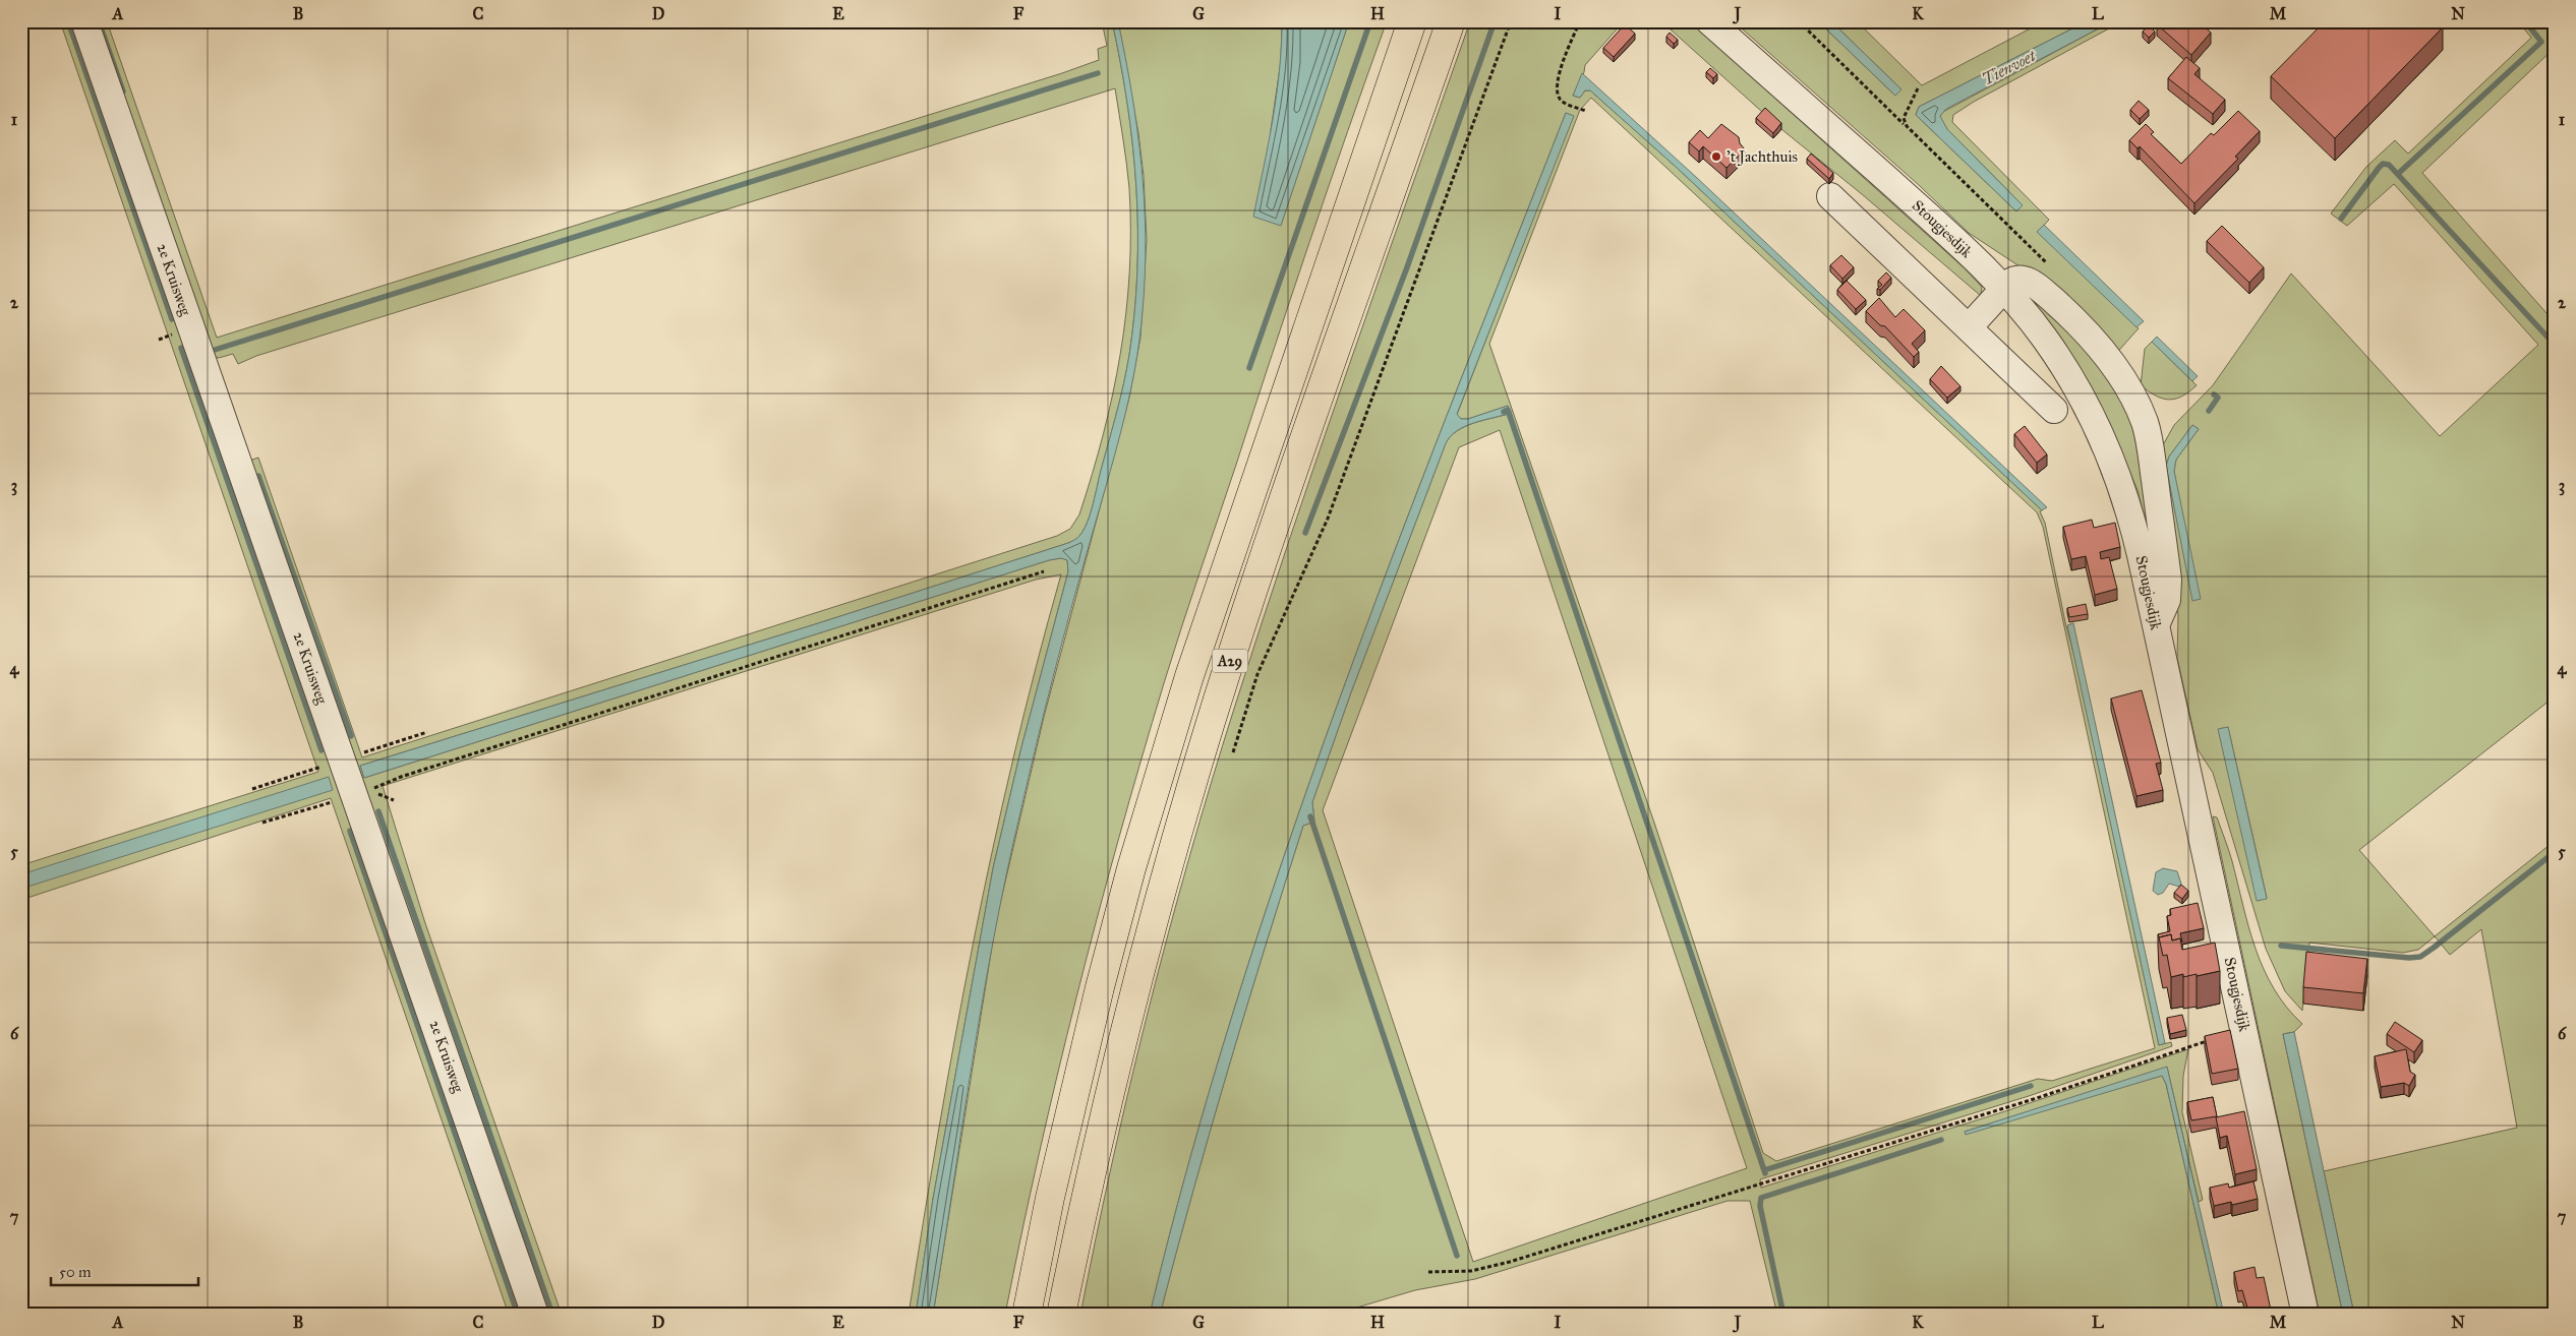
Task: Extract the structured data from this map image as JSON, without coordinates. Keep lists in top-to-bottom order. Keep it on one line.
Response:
{"streets":{"highway":["A29"],"street":["Stougjesdijk","2e Kruisweg"]},"water":["Tienvoet"],"places":["'t Jachthuis"],"scale_bar":"50 m","grid":{"columns":["A","B","C","D","E","F","G","H","I","J","K","L","M","N"],"rows":["1","2","3","4","5","6","7"]}}
